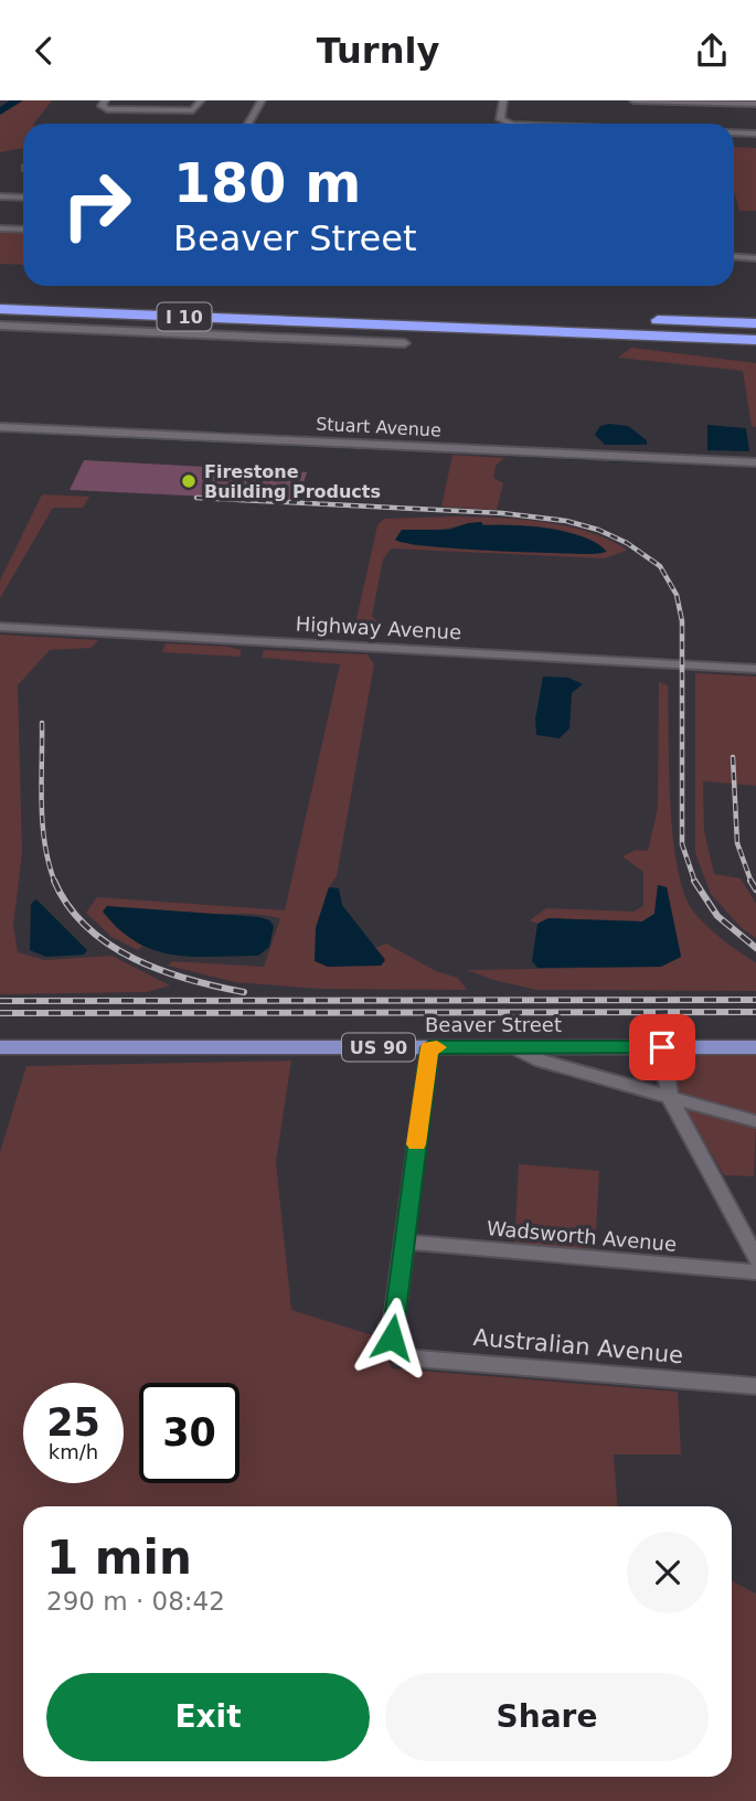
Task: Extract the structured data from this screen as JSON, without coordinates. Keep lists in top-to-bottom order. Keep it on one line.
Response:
{"streets":{"highway":["I 10"],"main road":["Beaver Street","US 90"],"street":["Stuart Avenue","Highway Avenue","Wadsworth Avenue","Australian Avenue"]},"crossings":[["Wadsworth Avenue","Australian Avenue"]],"places":["Firestone Building Products"],"page":{"header":"Turnly","turn":["180 m","Beaver Street"],"speed":"25 km/h","limit":"30","heading":["1 min","290 m · 08:42"],"buttons":["Exit","Share"]}}
